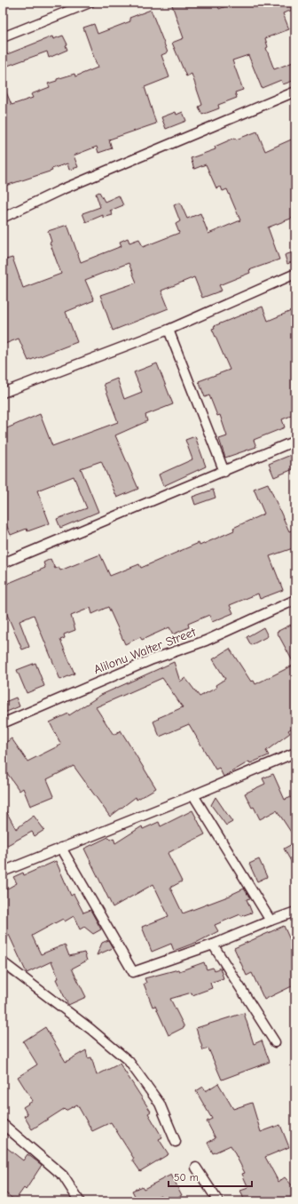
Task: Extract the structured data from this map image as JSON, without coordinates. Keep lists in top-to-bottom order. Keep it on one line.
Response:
{"streets":{"street":["Alilonu Walter Street"]},"scale_bar":"50 m"}
